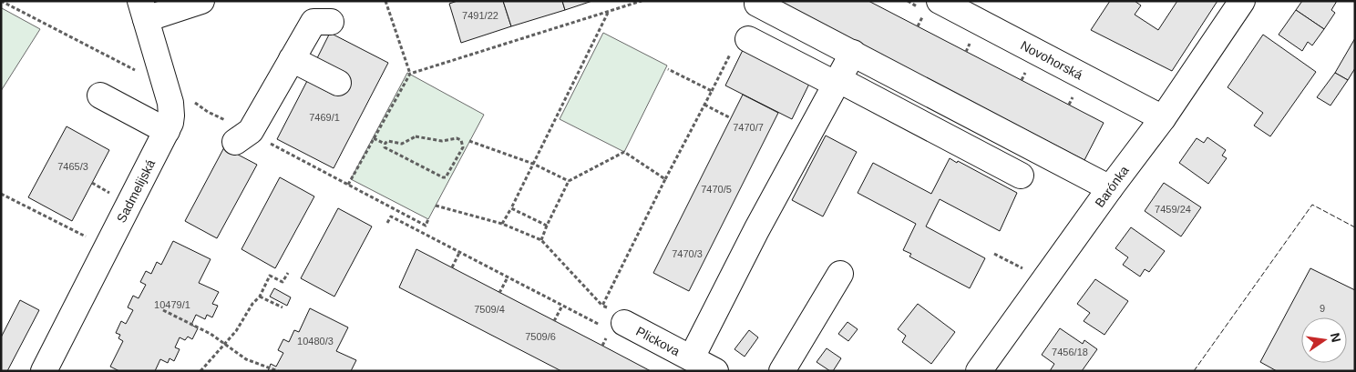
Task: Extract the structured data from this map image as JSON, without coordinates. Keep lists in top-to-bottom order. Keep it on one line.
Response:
{"streets":{"street":["Novohorská","Barónka","Sadmelijská","Plickova"]},"crossings":[["Novohorská","Barónka"]],"house_numbers":["7491/22","7469/1","7470/7","7465/3","7470/5","7459/24","7470/3","10479/1","9","7509/4","7509/6","10480/3","7456/18"],"north":"right"}
